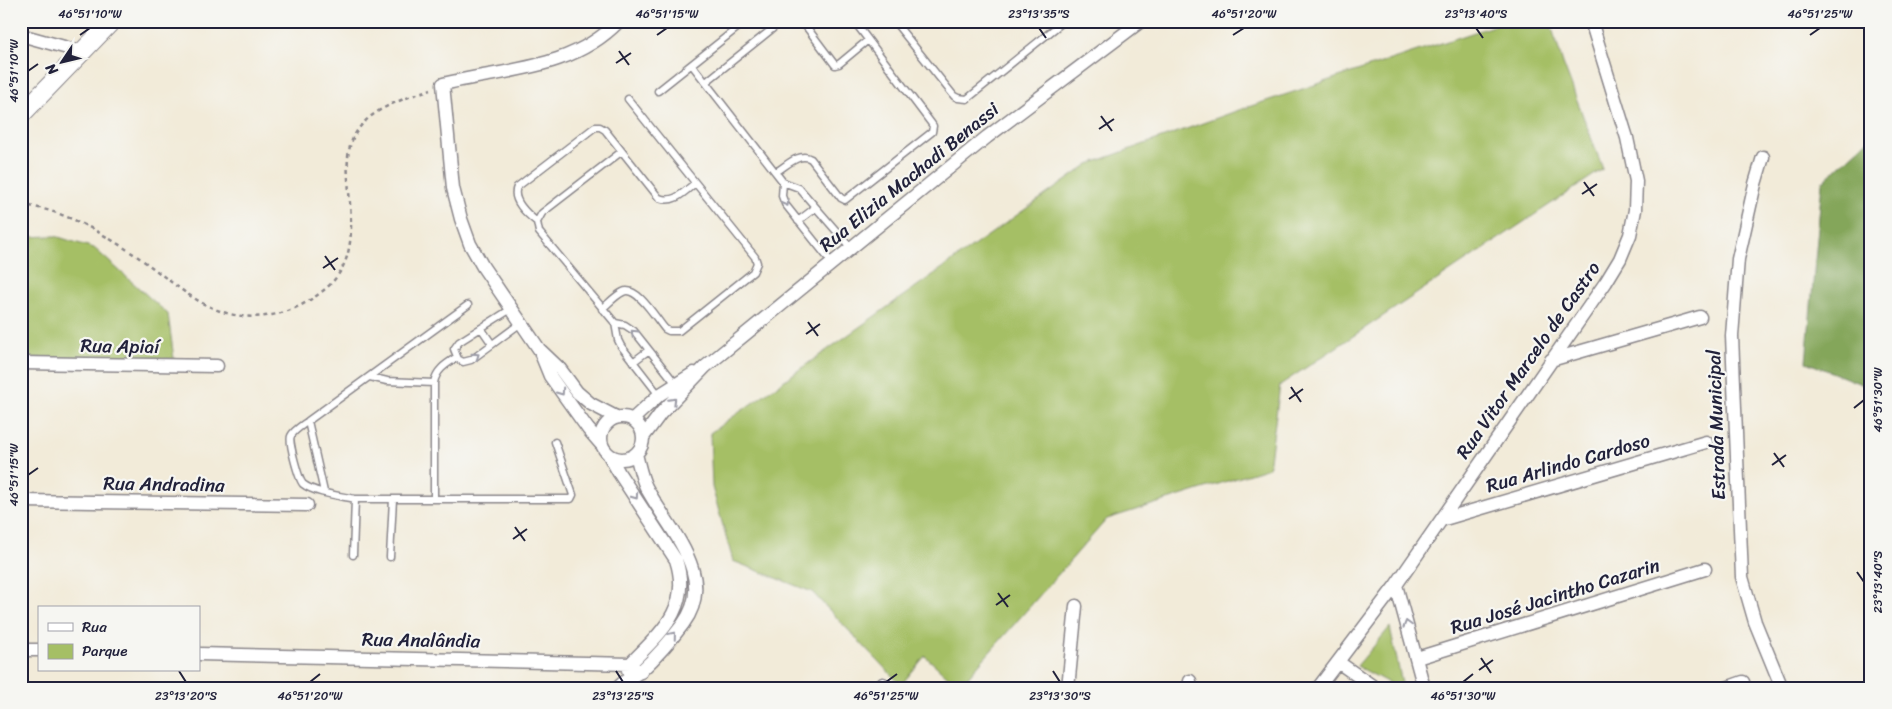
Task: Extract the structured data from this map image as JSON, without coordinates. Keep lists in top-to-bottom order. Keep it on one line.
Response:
{"streets":{"street":["Rua Elizia Machadi Benassi","Rua Apiaí","Rua Vitor Marcelo de Castro","Estrada Municipal","Rua Arlindo Cardoso","Rua Andradina","Rua José Jacintho Cazarin","Rua Analândia"]},"crossings":[["Rua Vitor Marcelo de Castro","Rua Arlindo Cardoso"]],"legend":["Rua","Parque"],"north":"bottom left","coordinates":["46°51'10\"W","46°51'15\"W","23°13'35\"S","46°51'20\"W","23°13'40\"S","46°51'25\"W","46°51'30\"W","23°13'20\"S","23°13'25\"S","23°13'30\"S"]}
